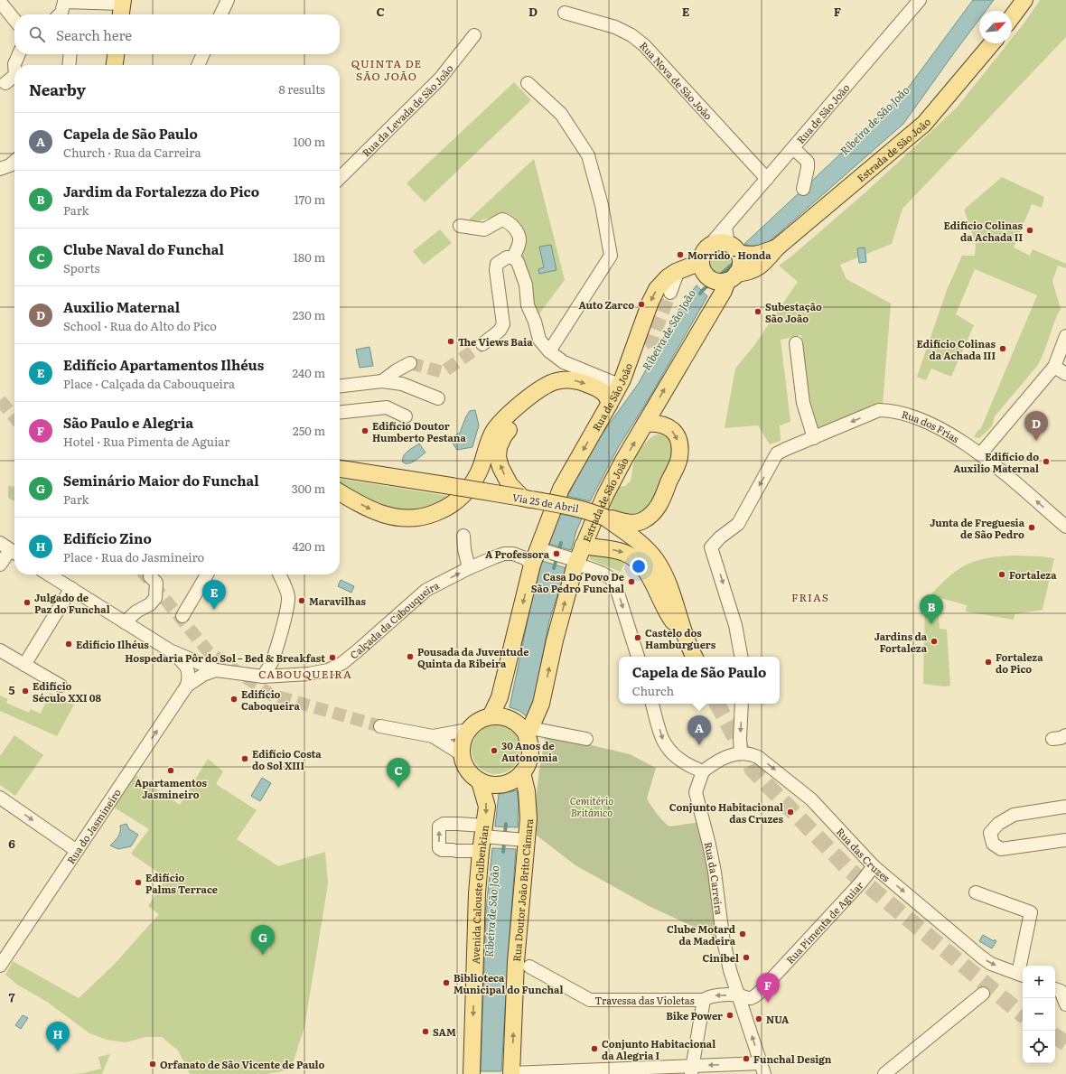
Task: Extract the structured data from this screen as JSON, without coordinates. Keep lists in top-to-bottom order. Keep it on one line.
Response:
{"streets":{"main road":["Rua de São João","Estrada de São João","Via 25 de Abril","Rua Doutor João Brito Câmara","Avenida Calouste Gulbenkian"],"street":["Rua Nova de São João","Rua da Levada de São João","Rua dos Frias","Calçada da Cabouqueira","Rua do Jasmineiro","Rua das Cruzes","Rua da Carreira","Rua Pimenta de Aguiar","Travessa das Violetas"]},"crossings":[["Rua Nova de São João","Rua de São João"],["Rua de São João","Estrada de São João"],["Estrada de São João","Rua Doutor João Brito Câmara"],["Estrada de São João","Avenida Calouste Gulbenkian"],["Calçada da Cabouqueira","Rua do Jasmineiro"],["Rua das Cruzes","Rua Pimenta de Aguiar"],["Rua da Carreira","Rua Pimenta de Aguiar"],["Rua Doutor João Brito Câmara","Avenida Calouste Gulbenkian"],["Rua Pimenta de Aguiar","Travessa das Violetas"]],"one_way":["Rua de São João","Calçada da Cabouqueira","Rua do Jasmineiro","Rua das Cruzes","Rua Doutor João Brito Câmara","Avenida Calouste Gulbenkian"],"districts":["QUINTA DE SÃO JOÃO","FRIAS","CABOUQUEIRA"],"water":["Ribeira de São João"],"parks":["Cemitério Britânico"],"places":["Edifício Colinas da Achada II","Morrido - Honda","Auto Zarco","Subestação São João","The Views Baia","Edifício Colinas da Achada III","Edifício Doutor Humberto Pestana","Edifício do Auxilio Maternal","Junta de Freguesia de São Pedro","A Professora","Fortaleza","Casa Do Povo De São Pedro Funchal","Maravilhas","Julgado de Paz do Funchal","Castelo dos Hamburguers","Jardins da Fortaleza","Edifício Ilhéus","Pousada da Juventude Quinta da Ribeira","Hospedaria Pôr do Sol – Bed & Breakfast","Fortaleza do Pico","Edifício Século XXI 08","Edifício Caboqueira","30 Anos de Autonomia","Edifício Costa do Sol XIII","Apartamentos Jasmineiro","Conjunto Habitacional das Cruzes","Edifício Palms Terrace","Clube Motard da Madeira","Cinibel","Biblioteca Municipal do Funchal","Bike Power","NUA","SAM","Conjunto Habitacional da Alegria I","Funchal Design","Orfanato de São Vicente de Paulo"],"north":"top right","page":{"search":"Search here","heading":["Nearby","8 results"],"list":[{"mark":"A","name":"Capela de São Paulo","note":"Church · Rua da Carreira","value":"100 m"},{"mark":"B","name":"Jardim da Fortalezza do Pico","note":"Park","value":"170 m"},{"mark":"C","name":"Clube Naval do Funchal","note":"Sports","value":"180 m"},{"mark":"D","name":"Auxilio Maternal","note":"School · Rua do Alto do Pico","value":"230 m"},{"mark":"E","name":"Edifício Apartamentos Ilhéus","note":"Place · Calçada da Cabouqueira","value":"240 m"},{"mark":"F","name":"São Paulo e Alegria","note":"Hotel · Rua Pimenta de Aguiar","value":"250 m"},{"mark":"G","name":"Seminário Maior do Funchal","note":"Park","value":"300 m"},{"mark":"H","name":"Edifício Zino","note":"Place · Rua do Jasmineiro","value":"420 m"}],"pins":["D","E","B","A","C","G","F","H"],"popup":["Capela de São Paulo","Church"],"map_buttons":["+","−"]},"grid":{"columns":["C","D","E","F"],"rows":["5","6","7"]}}
